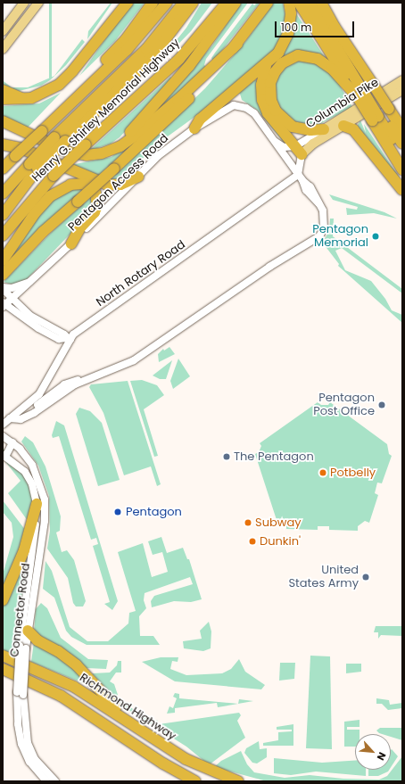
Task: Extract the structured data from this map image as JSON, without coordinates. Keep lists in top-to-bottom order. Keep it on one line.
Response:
{"streets":{"highway":["Henry G. Shirley Memorial Highway","Richmond Highway"],"main road":["Columbia Pike"],"street":["Pentagon Access Road","North Rotary Road","Connector Road"]},"crossings":[["Columbia Pike","Pentagon Access Road"],["Pentagon Access Road","North Rotary Road"]],"places":["Pentagon Memorial","Pentagon Post Office","The Pentagon","Potbelly","Pentagon","Subway","Dunkin'","United States Army"],"scale_bar":"100 m","north":"bottom right"}
